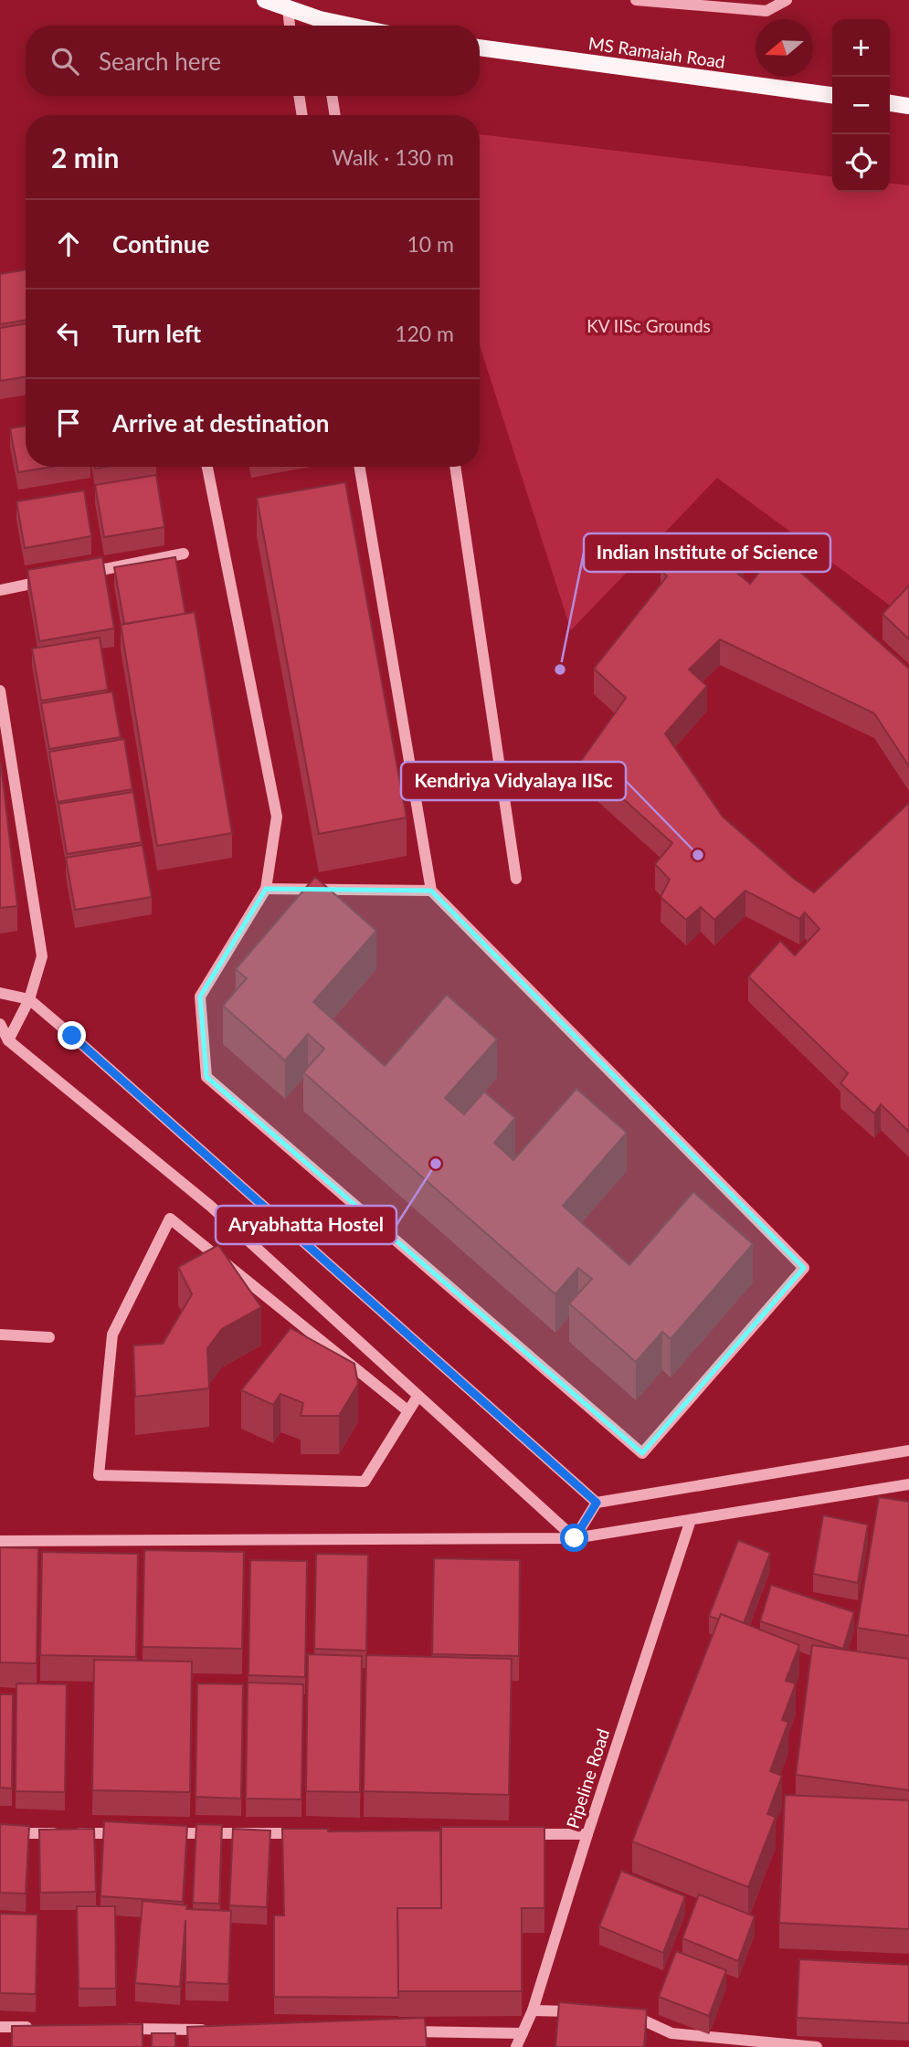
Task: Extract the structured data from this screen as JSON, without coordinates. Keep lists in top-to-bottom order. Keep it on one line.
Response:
{"streets":{"main road":["MS Ramaiah Road"],"street":["Pipeline Road"]},"parks":["KV IISc Grounds"],"places":["Indian Institute of Science","Kendriya Vidyalaya IISc","Aryabhatta Hostel"],"north":"left","page":{"map_buttons":["+","−"],"search":"Search here","heading":["2 min","Walk · 130 m"],"list":[["Continue","10 m"],["Turn left","120 m"],"Arrive at destination"]}}
